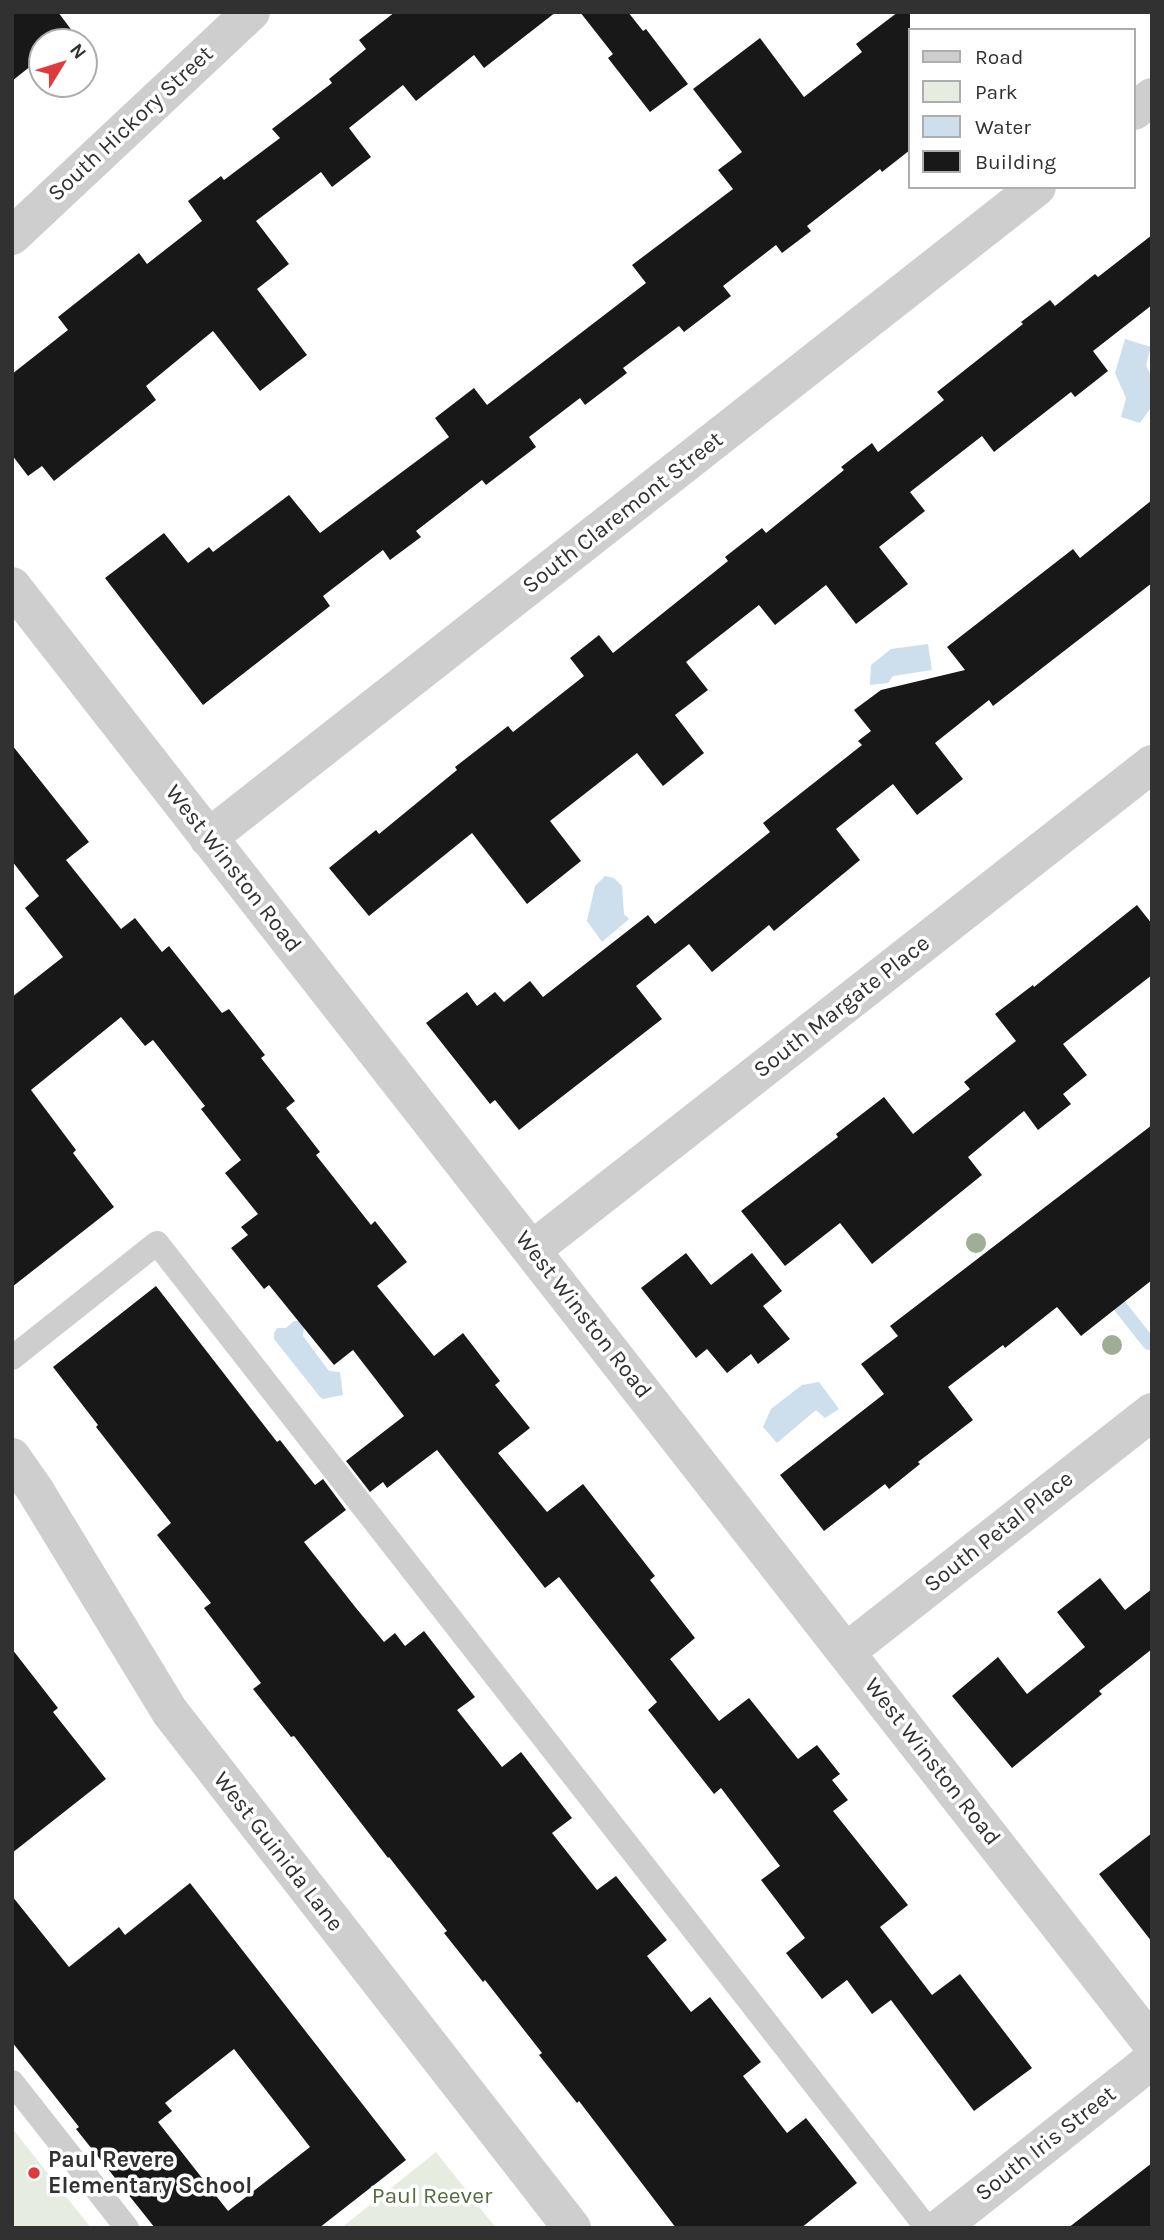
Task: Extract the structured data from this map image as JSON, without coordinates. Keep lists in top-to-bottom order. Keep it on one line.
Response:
{"streets":{"street":["South Hickory Street","South Claremont Street","West Winston Road","South Margate Place","South Petal Place","West Guinida Lane","South Iris Street"]},"crossings":[["South Claremont Street","West Winston Road"],["West Winston Road","South Margate Place"],["West Winston Road","South Petal Place"]],"parks":["Paul Reever"],"places":["Paul Revere Elementary School"],"legend":["Road","Park","Water","Building"],"north":"top right"}
